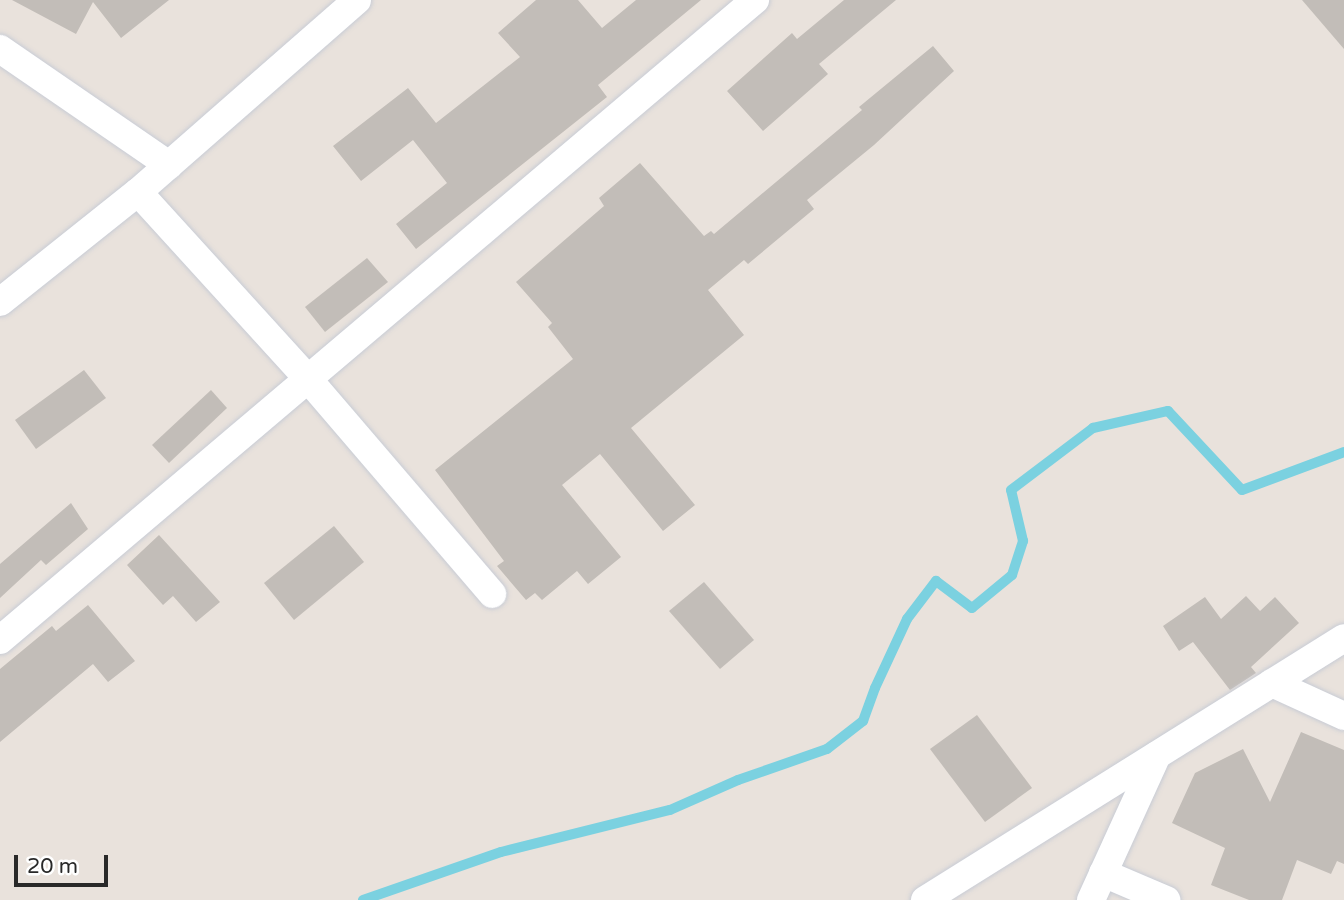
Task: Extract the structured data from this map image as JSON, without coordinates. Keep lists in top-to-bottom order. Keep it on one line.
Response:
{"scale_bar":"20 m"}
